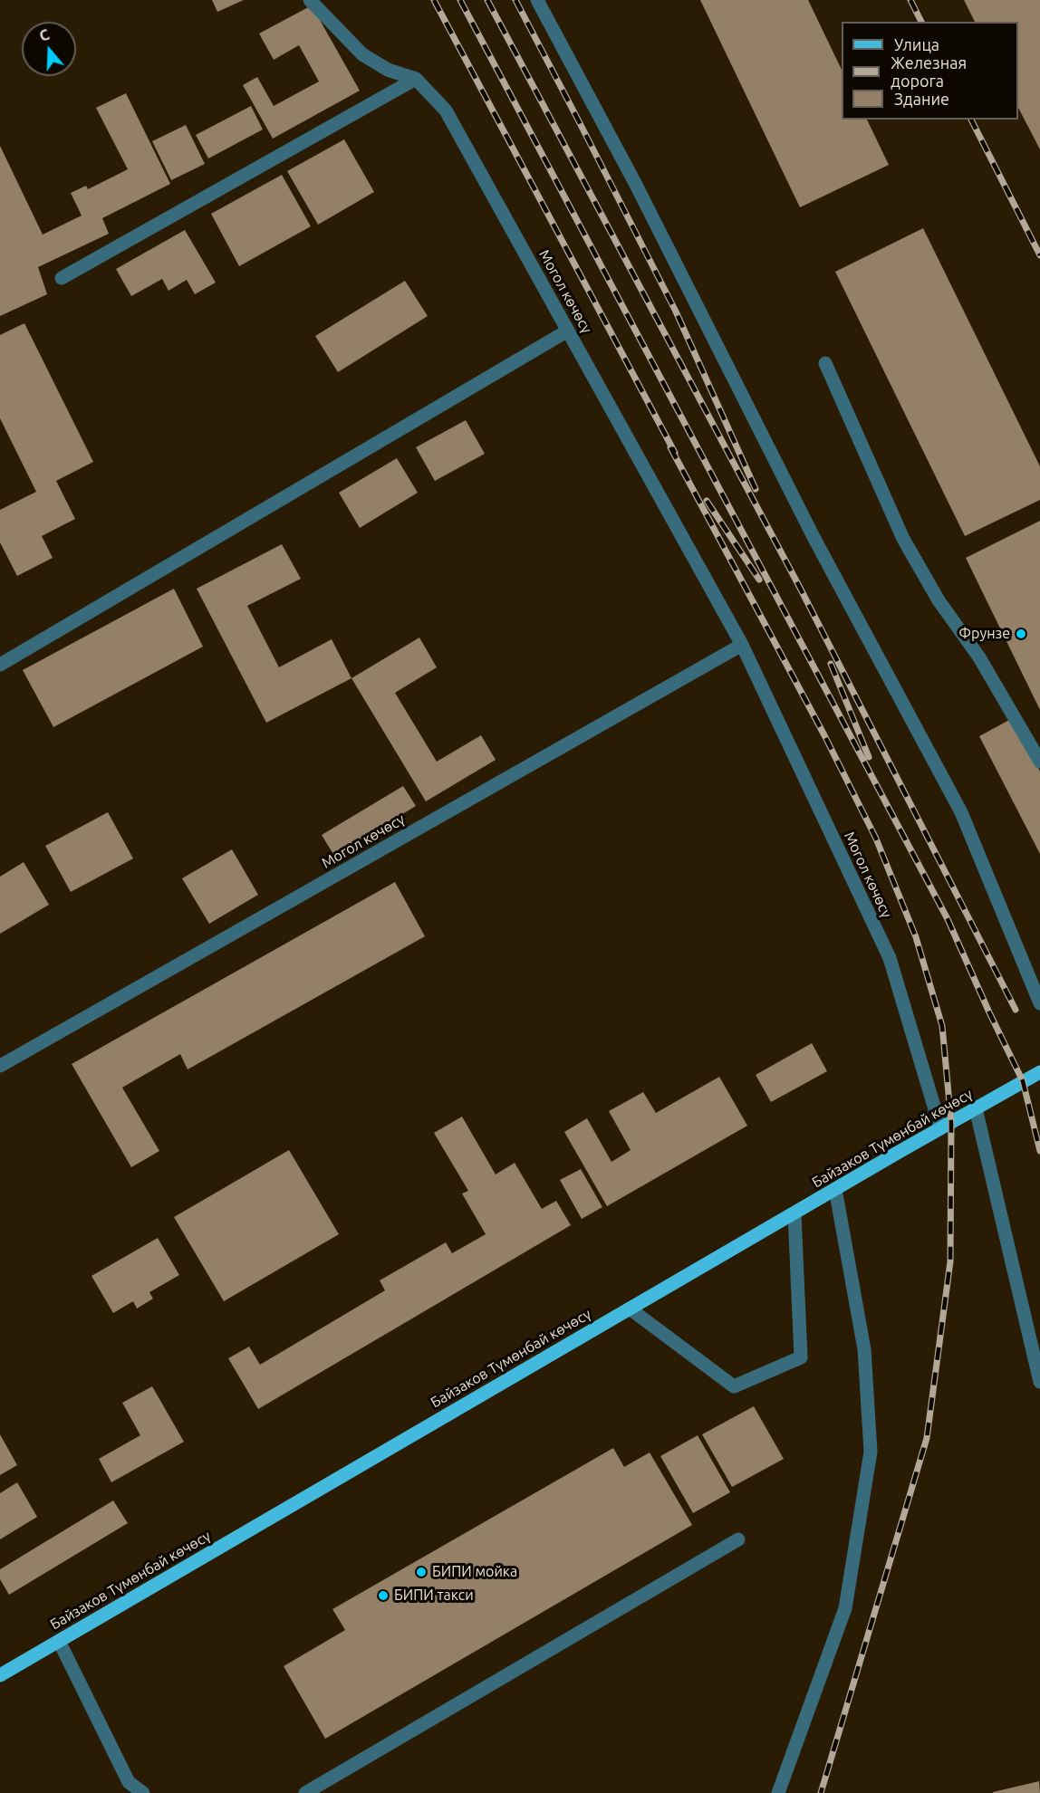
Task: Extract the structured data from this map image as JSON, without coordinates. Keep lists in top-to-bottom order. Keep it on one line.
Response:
{"streets":{"main road":["Байзаков Түмөнбай көчөсү"],"street":["Могол көчөсү"]},"crossings":[["Могол көчөсү","Байзаков Түмөнбай көчөсү"]],"places":["Фрунзе","БИПИ мойка","БИПИ такси"],"legend":["Улица","Железная дорога","Здание"],"north":"top"}
